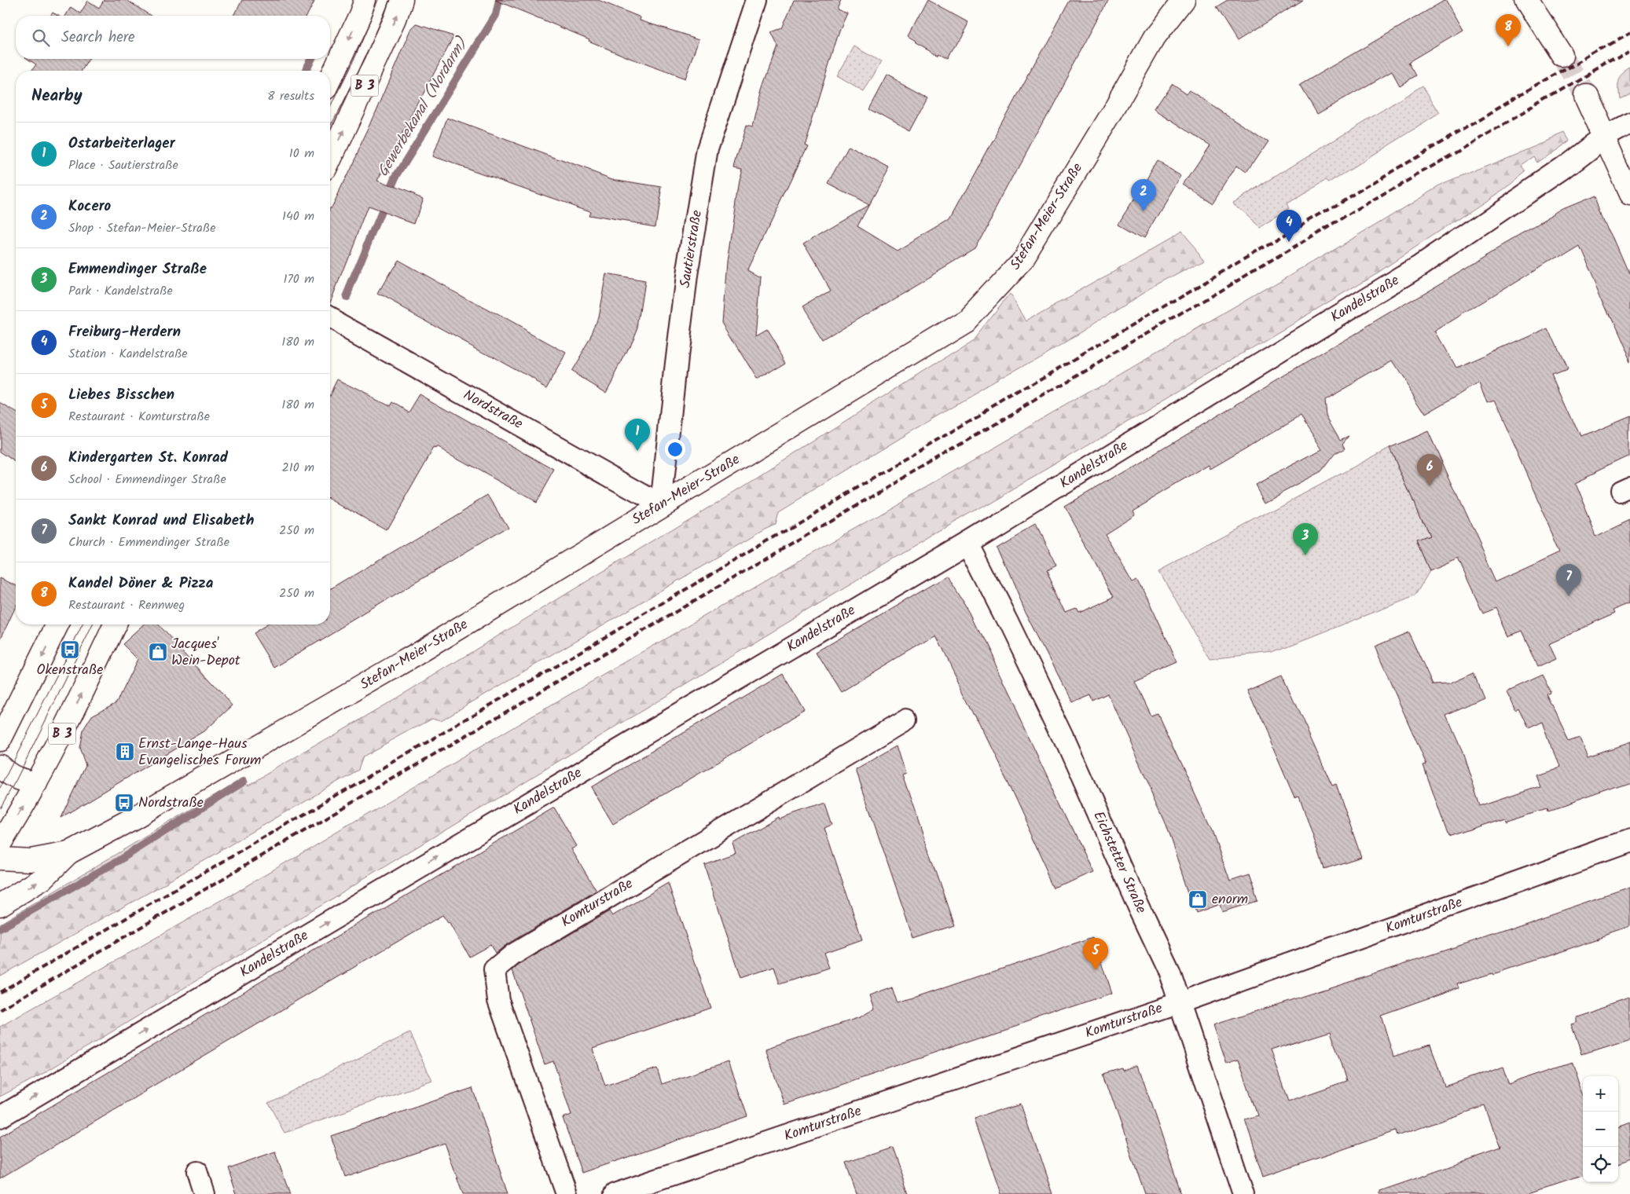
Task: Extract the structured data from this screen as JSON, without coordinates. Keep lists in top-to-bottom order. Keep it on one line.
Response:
{"streets":{"main road":["B 3","Stefan-Meier-Straße"],"street":["Sautierstraße","Kandelstraße","Nordstraße","Eichstetter Straße","Komturstraße"]},"crossings":[["Stefan-Meier-Straße","Sautierstraße"],["Stefan-Meier-Straße","Nordstraße"],["Sautierstraße","Nordstraße"],["Kandelstraße","Eichstetter Straße"],["Eichstetter Straße","Komturstraße"]],"one_way":["Kandelstraße"],"water":["Gewerbekanal (Nordarm)"],"places":{"bus stop":["Okenstraße","Nordstraße"],"shop":["Jacques' Wein-Depot","enorm"],"building":["Ernst-Lange-Haus Evangelisches Forum"]},"page":{"pins":["8","2","4","1","6","3","7","5"],"search":"Search here","heading":["Nearby","8 results"],"list":[{"mark":"1","name":"Ostarbeiterlager","note":"Place · Sautierstraße","value":"10 m"},{"mark":"2","name":"Kocero","note":"Shop · Stefan-Meier-Straße","value":"140 m"},{"mark":"3","name":"Emmendinger Straße","note":"Park · Kandelstraße","value":"170 m"},{"mark":"4","name":"Freiburg-Herdern","note":"Station · Kandelstraße","value":"180 m"},{"mark":"5","name":"Liebes Bisschen","note":"Restaurant · Komturstraße","value":"180 m"},{"mark":"6","name":"Kindergarten St. Konrad","note":"School · Emmendinger Straße","value":"210 m"},{"mark":"7","name":"Sankt Konrad und Elisabeth","note":"Church · Emmendinger Straße","value":"250 m"},{"mark":"8","name":"Kandel Döner & Pizza","note":"Restaurant · Rennweg","value":"250 m"}],"map_buttons":["+","−"]}}
